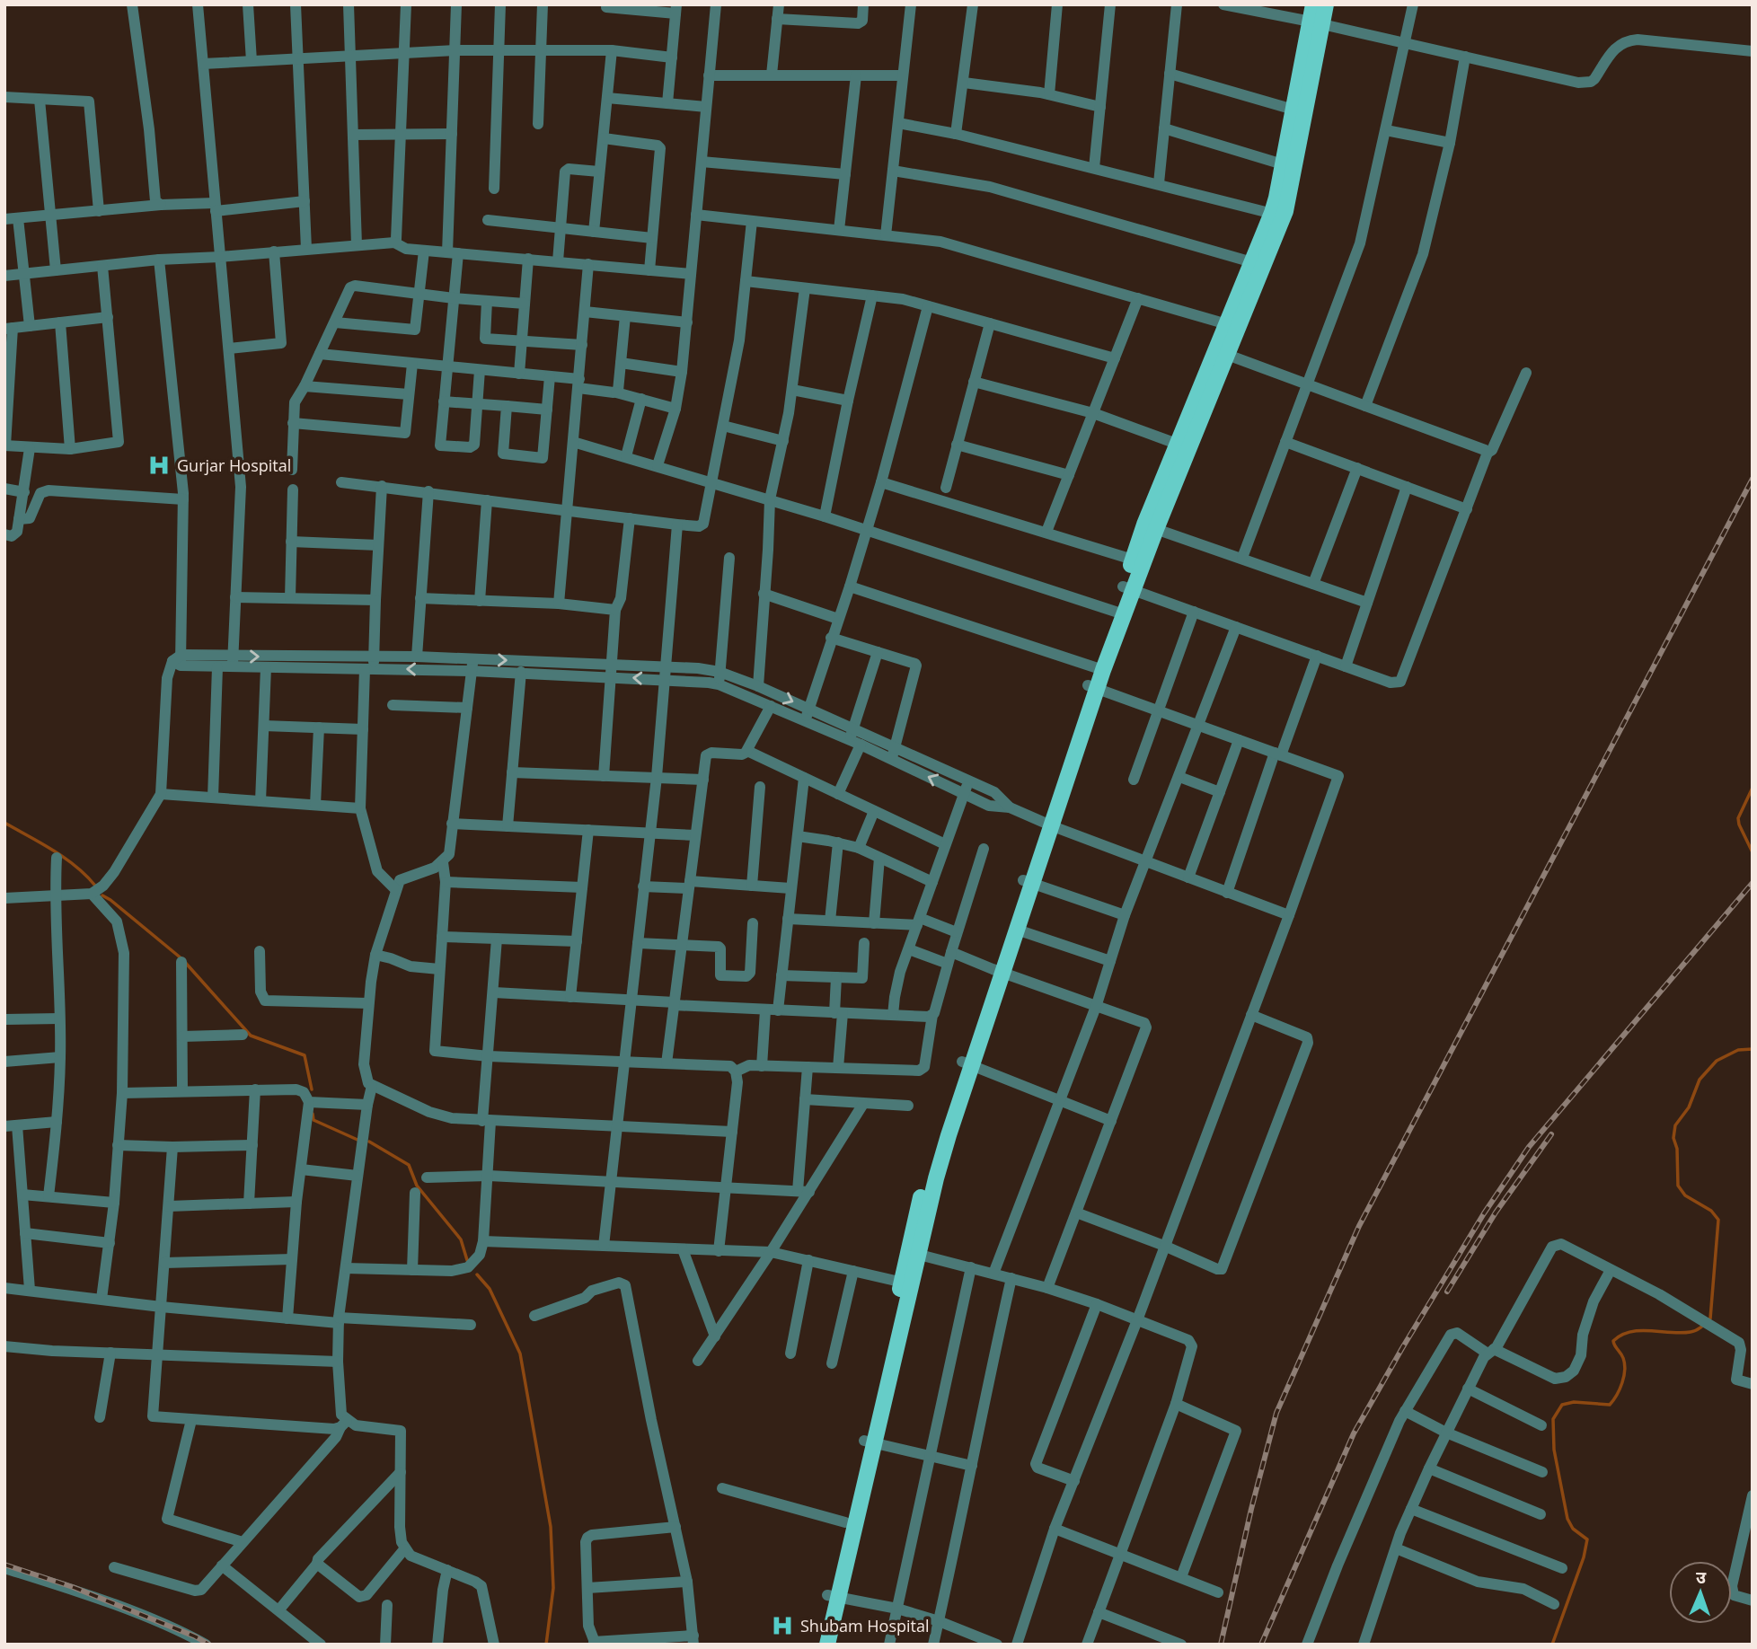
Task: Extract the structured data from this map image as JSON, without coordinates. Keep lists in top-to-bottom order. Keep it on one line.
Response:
{"places":{"hospital":["Gurjar Hospital","Shubam Hospital"]},"north":"top"}
